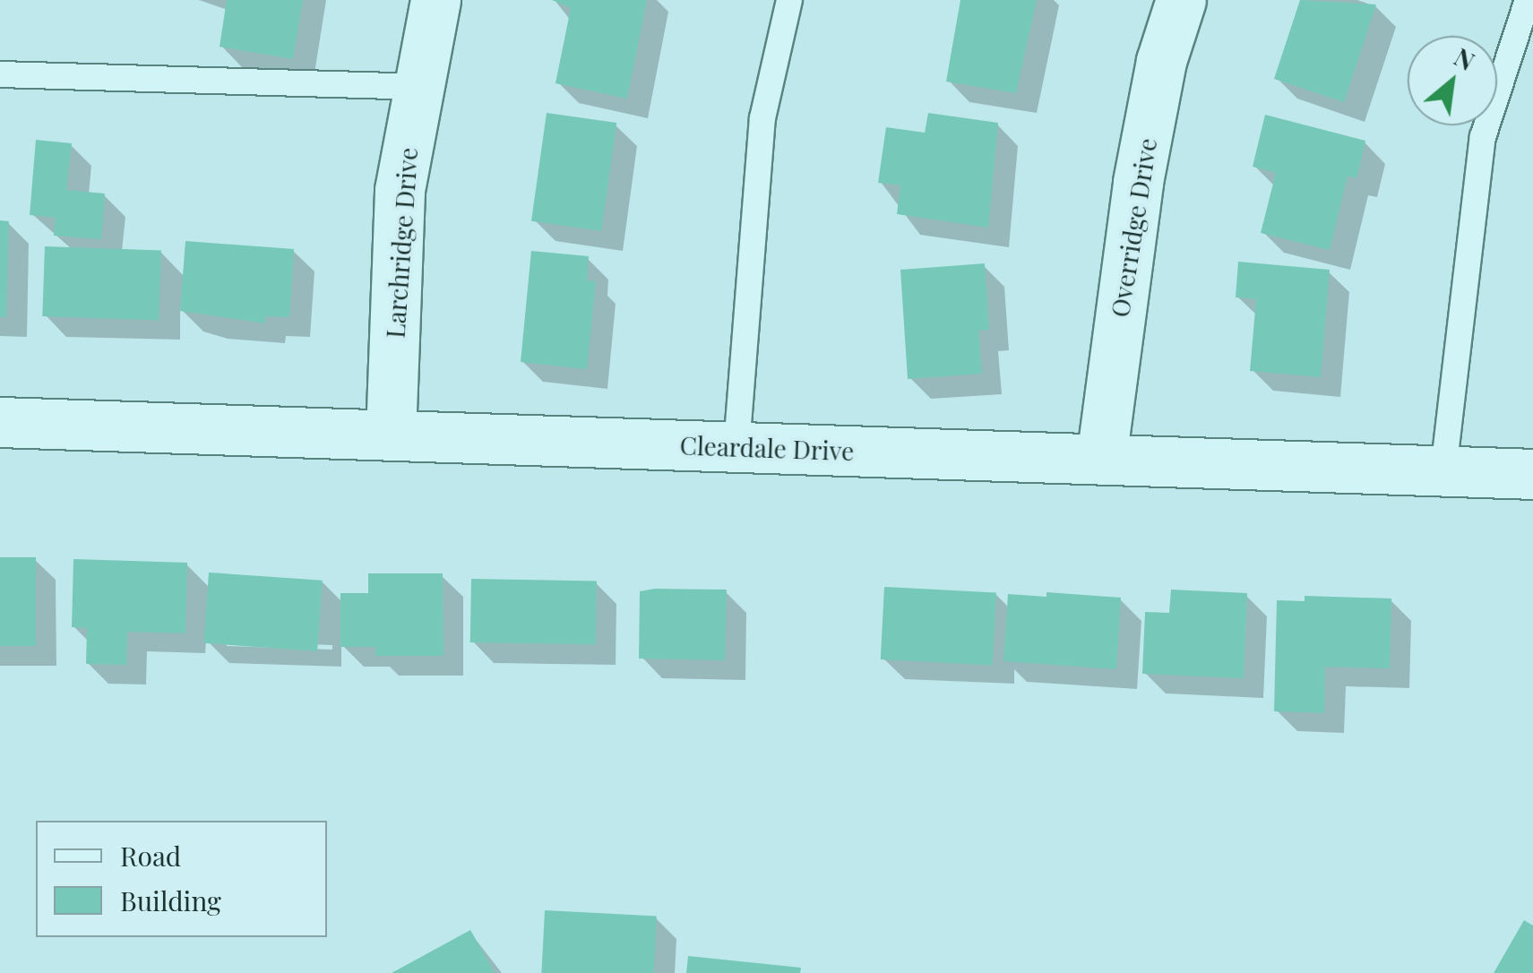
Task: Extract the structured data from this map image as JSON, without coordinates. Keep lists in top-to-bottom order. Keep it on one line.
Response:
{"streets":{"street":["Overridge Drive","Larchridge Drive","Cleardale Drive"]},"crossings":[["Overridge Drive","Cleardale Drive"],["Larchridge Drive","Cleardale Drive"]],"legend":["Road","Building"],"north":"top right"}
